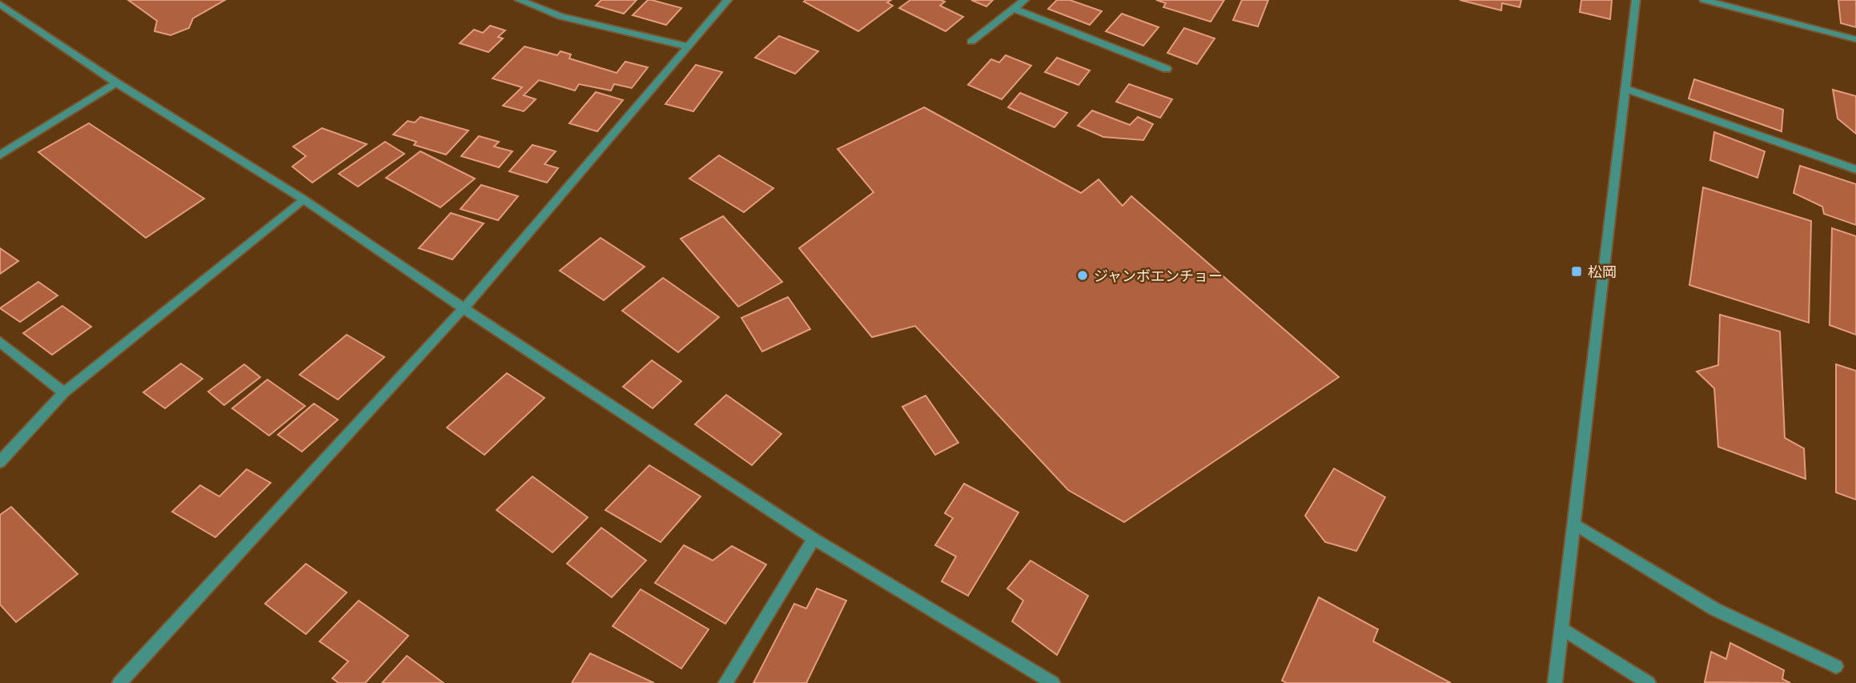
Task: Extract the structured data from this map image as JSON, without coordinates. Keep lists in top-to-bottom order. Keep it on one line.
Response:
{"places":{"transit":["松岡"],"other":["ジャンボエンチョー"]}}
